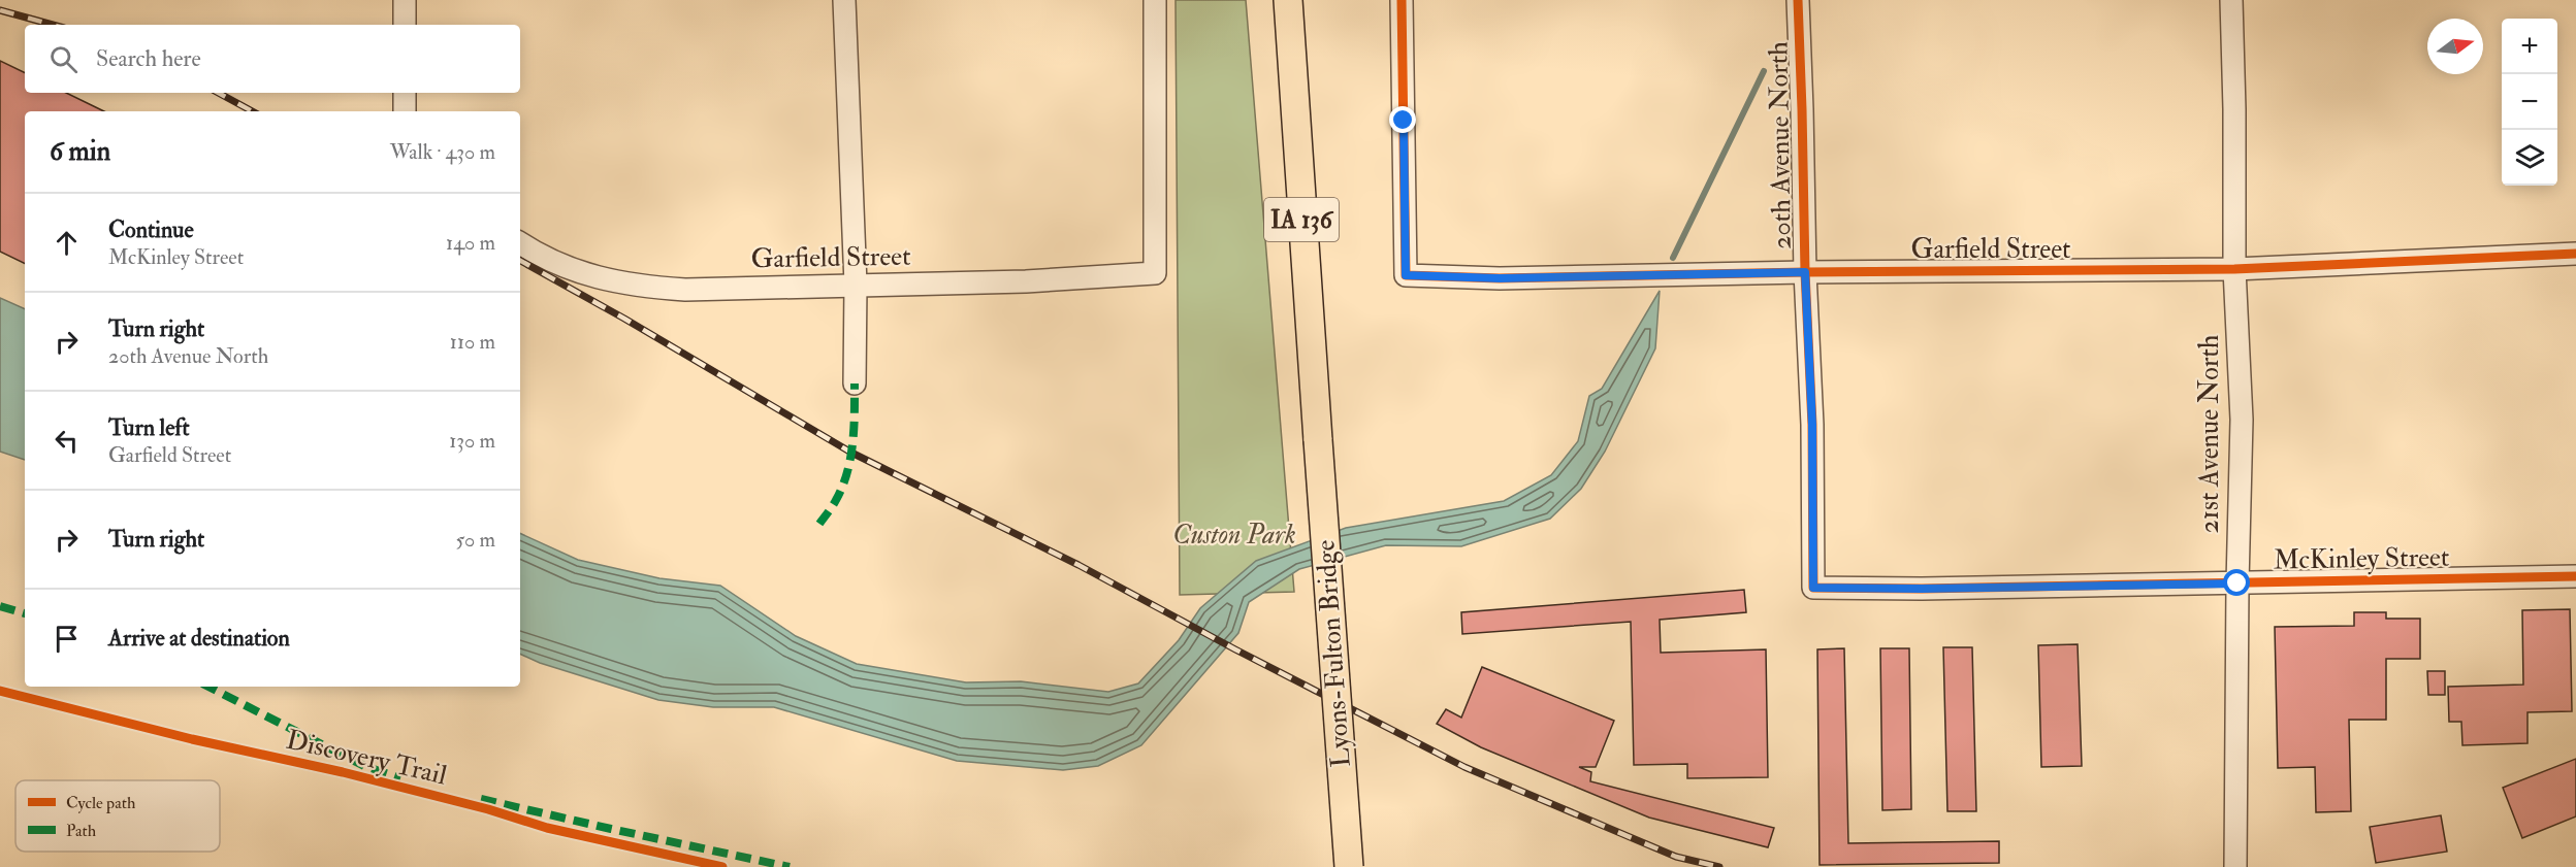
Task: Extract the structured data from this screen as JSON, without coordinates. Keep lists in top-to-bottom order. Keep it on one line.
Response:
{"streets":{"main road":["IA 136","Lyons-Fulton Bridge"],"street":["20th Avenue North","Garfield Street","21st Avenue North","McKinley Street"],"cycle path":["Discovery Trail"]},"crossings":[["20th Avenue North","Garfield Street"],["20th Avenue North","McKinley Street"],["Garfield Street","21st Avenue North"],["21st Avenue North","McKinley Street"]],"parks":["Custon Park"],"legend":["Cycle path","Path"],"north":"right","page":{"map_buttons":["+","−"],"search":"Search here","heading":["6 min","Walk · 430 m"],"list":[["Continue","McKinley Street","140 m"],["Turn right","20th Avenue North","110 m"],["Turn left","Garfield Street","130 m"],["Turn right","50 m"],"Arrive at destination"]}}
